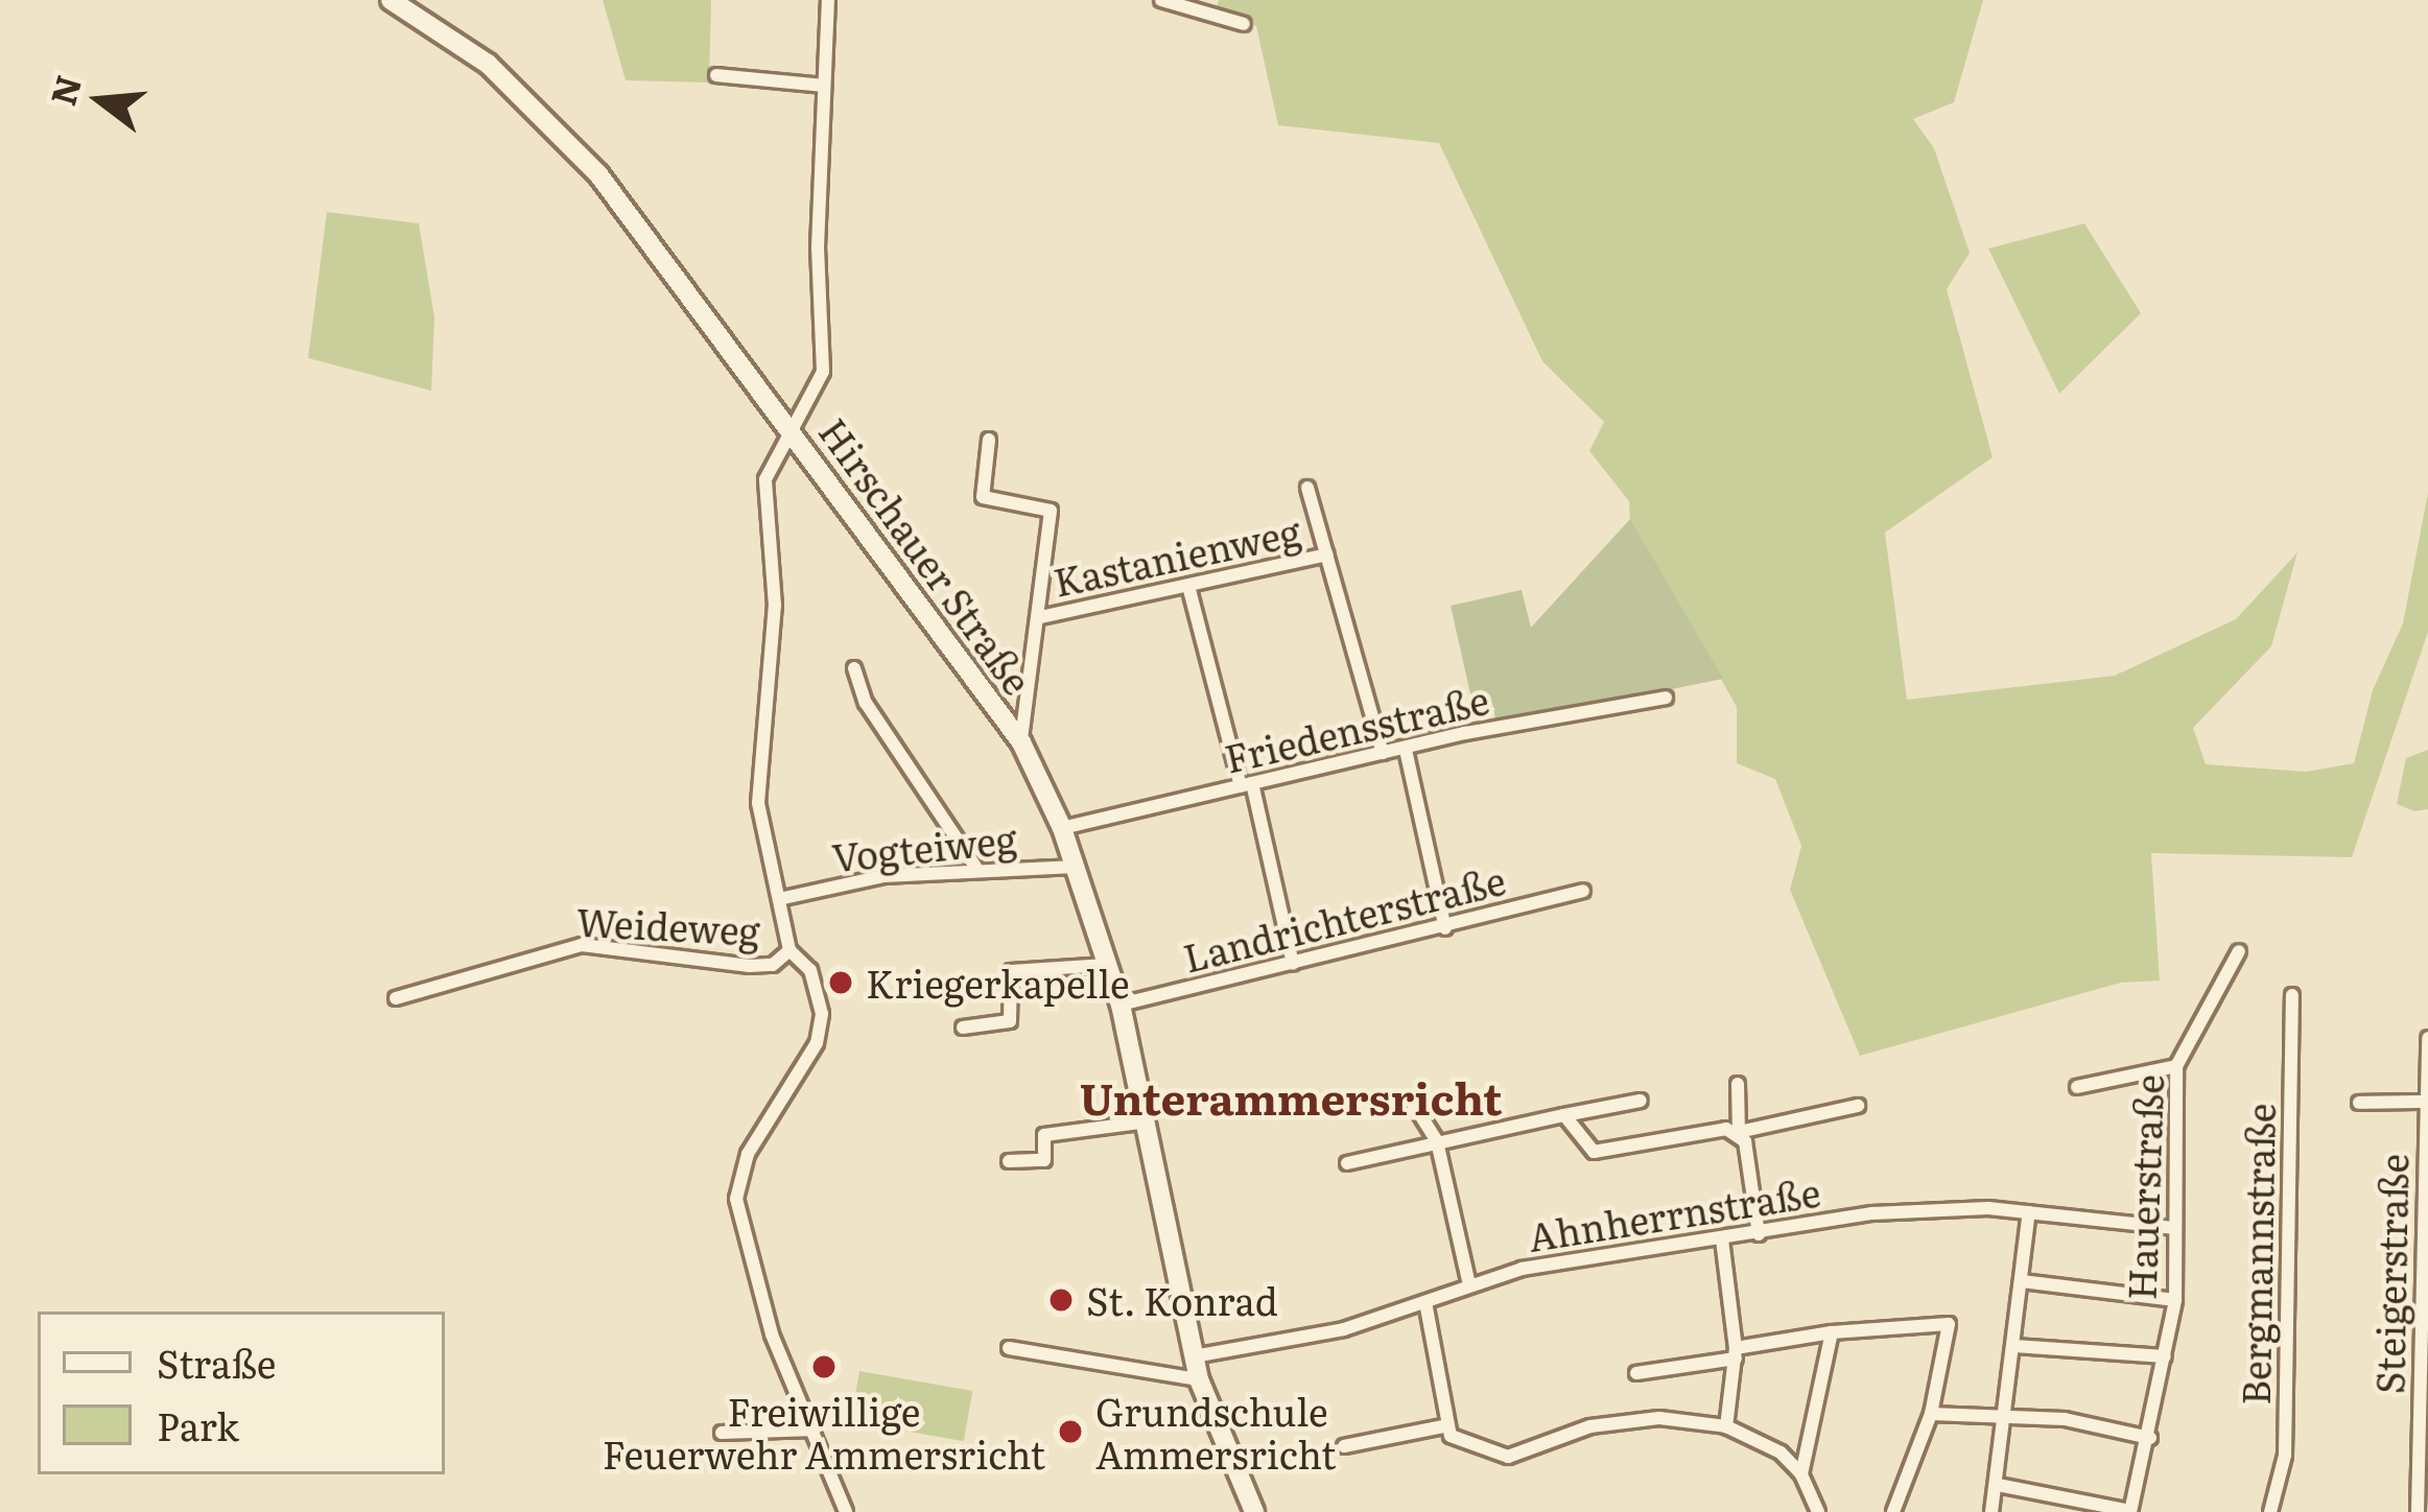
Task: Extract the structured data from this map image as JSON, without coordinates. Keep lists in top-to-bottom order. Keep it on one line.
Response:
{"streets":{"street":["Hirschauer Straße","Kastanienweg","Friedensstraße","Vogteiweg","Landrichterstraße","Weideweg","Hauerstraße","Ahnherrnstraße","Bergmannstraße","Steigerstraße"]},"crossings":[["Hirschauer Straße","Friedensstraße"],["Hirschauer Straße","Vogteiweg"],["Hirschauer Straße","Landrichterstraße"],["Hirschauer Straße","Ahnherrnstraße"],["Hauerstraße","Ahnherrnstraße"]],"districts":["Unterammersricht"],"places":["Kriegerkapelle","St. Konrad","Freiwillige Feuerwehr Ammersricht","Grundschule Ammersricht"],"legend":["Straße","Park"],"north":"left"}
